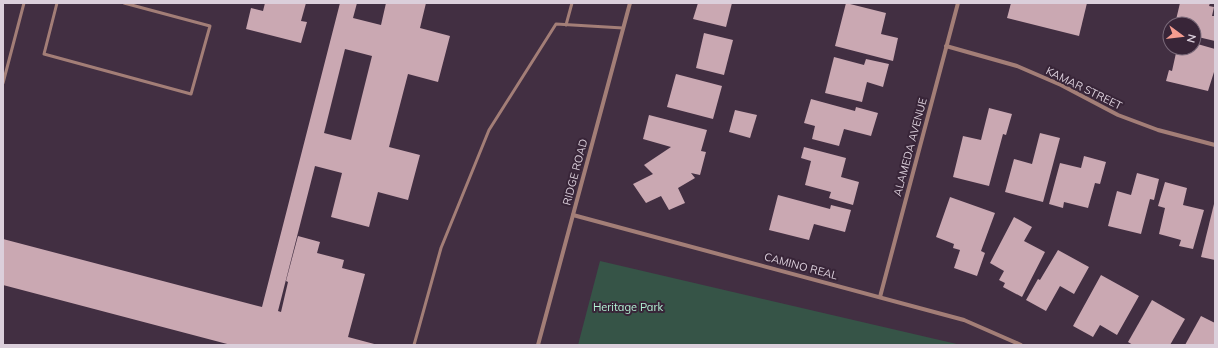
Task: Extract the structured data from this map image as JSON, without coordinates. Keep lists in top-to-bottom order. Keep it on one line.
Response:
{"streets":{"street":["KAMAR STREET","ALAMEDA AVENUE","RIDGE ROAD","CAMINO REAL"]},"crossings":[["KAMAR STREET","ALAMEDA AVENUE"],["ALAMEDA AVENUE","CAMINO REAL"],["RIDGE ROAD","CAMINO REAL"]],"parks":["Heritage Park"],"north":"right"}
